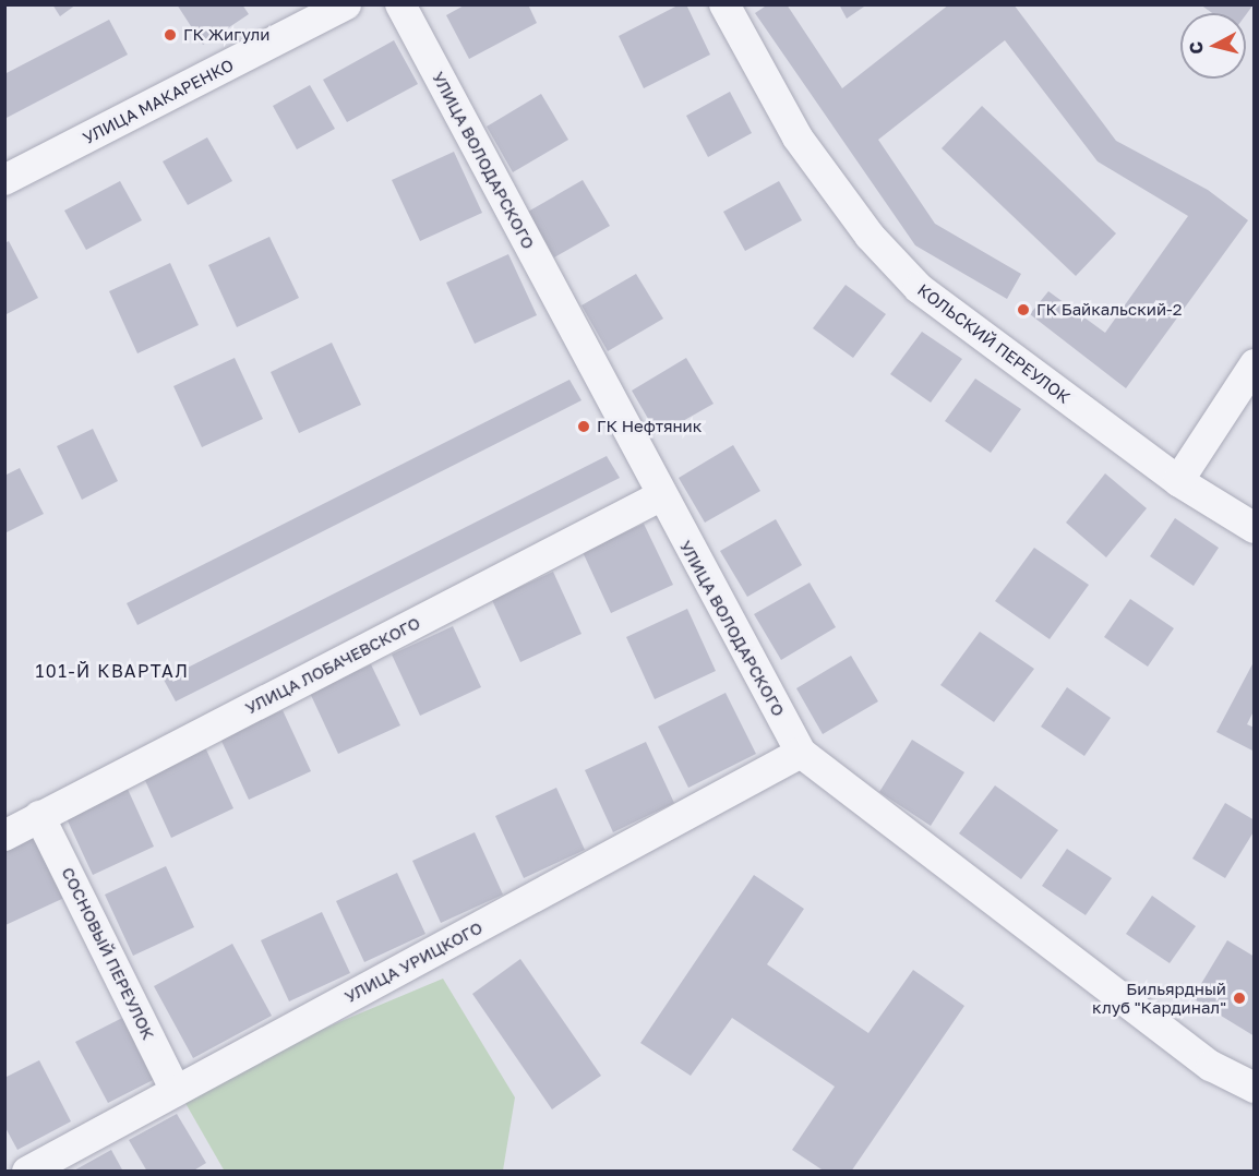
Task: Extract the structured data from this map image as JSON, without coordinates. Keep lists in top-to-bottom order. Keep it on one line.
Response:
{"streets":{"street":["УЛИЦА МАКАРЕНКО","УЛИЦА ВОЛОДАРСКОГО","КОЛЬСКИЙ ПЕРЕУЛОК","УЛИЦА ЛОБАЧЕВСКОГО","СОСНОВЫЙ ПЕРЕУЛОК","УЛИЦА УРИЦКОГО"]},"crossings":[["УЛИЦА ВОЛОДАРСКОГО","УЛИЦА ЛОБАЧЕВСКОГО"],["УЛИЦА ВОЛОДАРСКОГО","УЛИЦА УРИЦКОГО"],["УЛИЦА ЛОБАЧЕВСКОГО","СОСНОВЫЙ ПЕРЕУЛОК"],["СОСНОВЫЙ ПЕРЕУЛОК","УЛИЦА УРИЦКОГО"]],"districts":["101-Й КВАРТАЛ"],"places":["ГК Жигули","ГК Байкальский-2","ГК Нефтяник","Бильярдный клуб \"Кардинал\""],"north":"left"}
